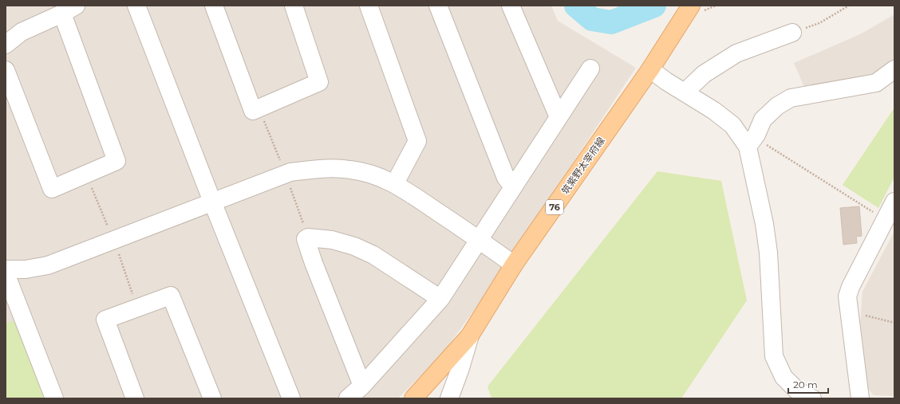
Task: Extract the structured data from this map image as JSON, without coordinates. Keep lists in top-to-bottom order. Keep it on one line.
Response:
{"streets":{"main road":["筑紫野太宰府線","76"]},"scale_bar":"20 m"}
